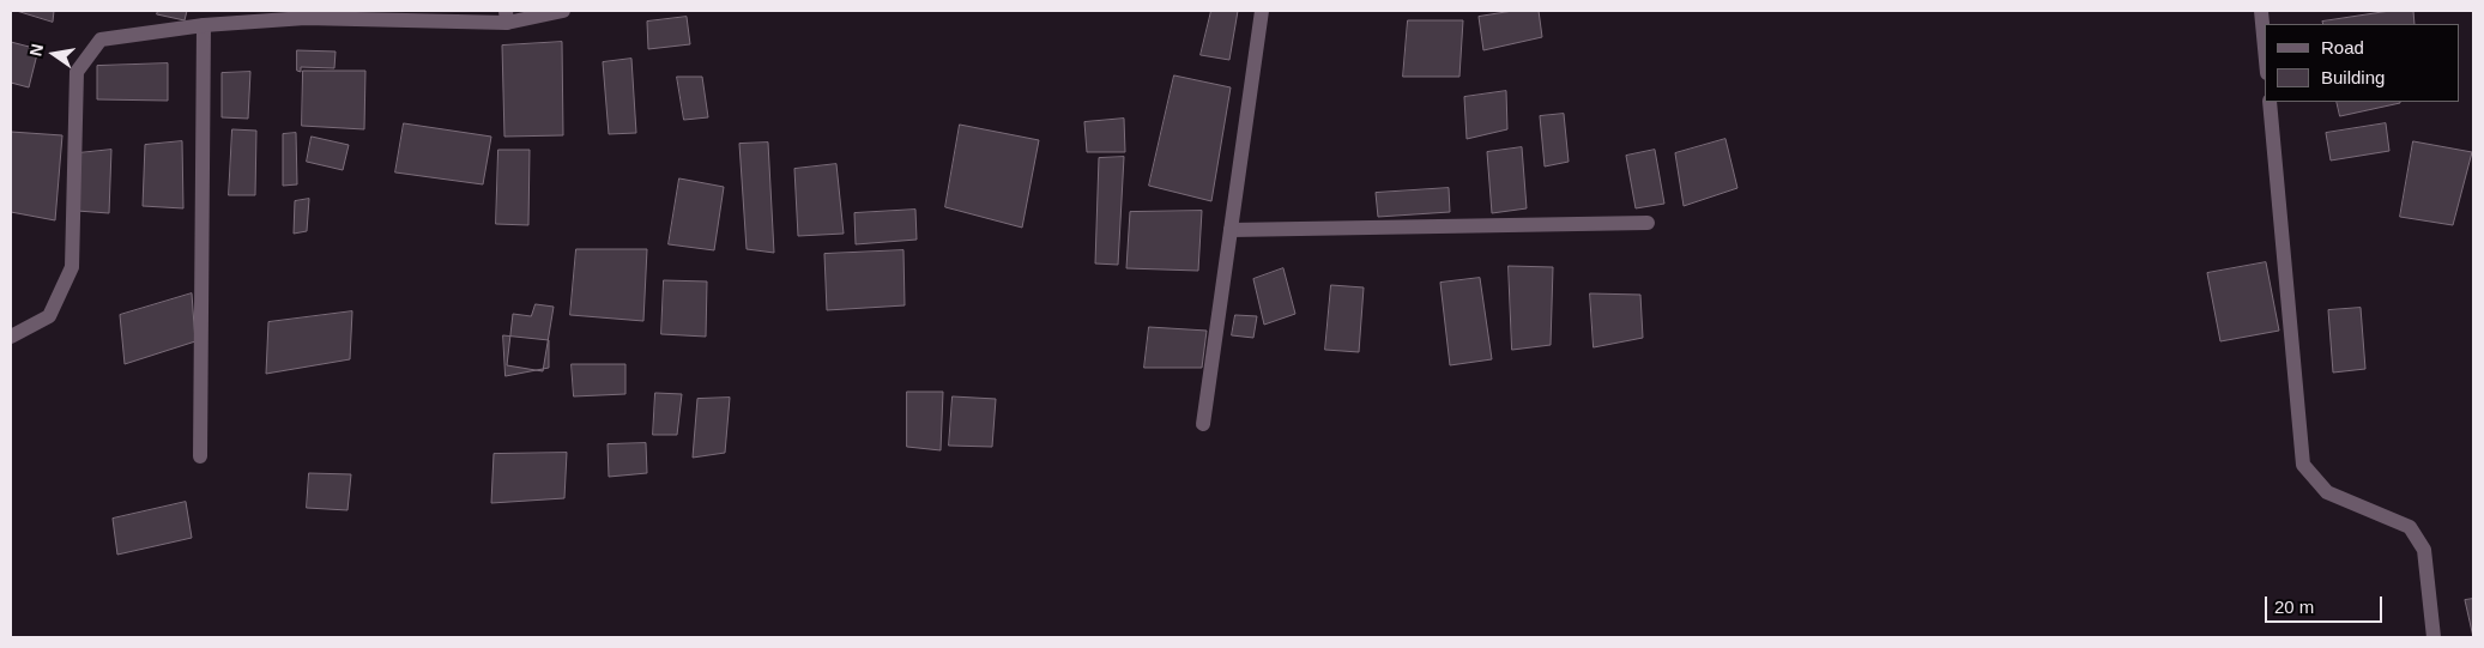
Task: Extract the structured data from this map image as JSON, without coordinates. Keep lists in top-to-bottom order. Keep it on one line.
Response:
{"legend":["Road","Building"],"scale_bar":"20 m","north":"left"}
